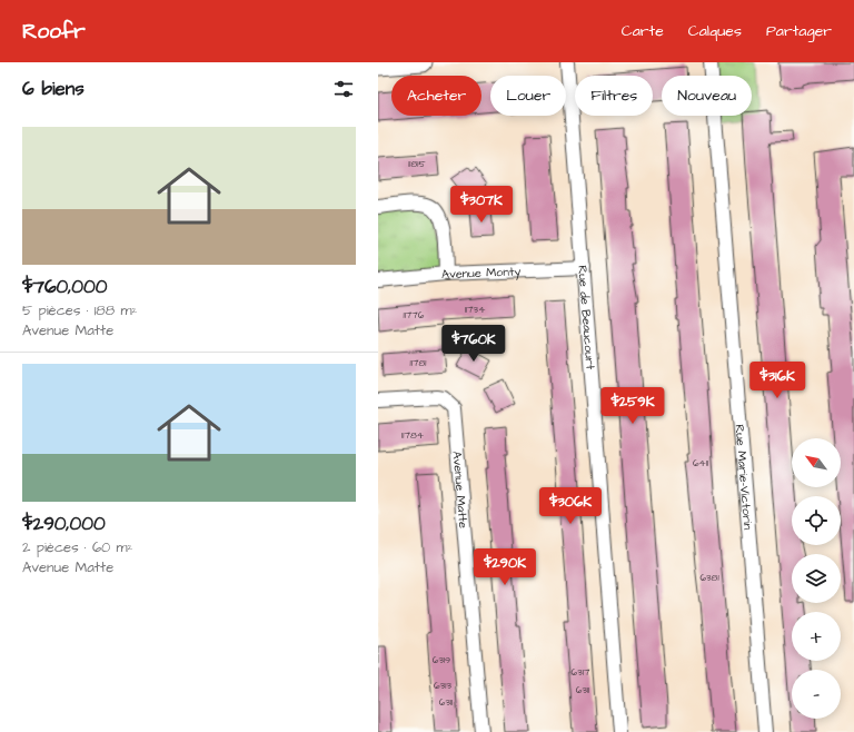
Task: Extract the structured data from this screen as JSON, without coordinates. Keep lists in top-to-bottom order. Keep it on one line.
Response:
{"streets":{"street":["Avenue Monty","Rue de Beaucourt","Rue Marie-Victorin","Avenue Matte"]},"crossings":[["Avenue Monty","Rue de Beaucourt"]],"house_numbers":["11815","11734","11776","11781","11784","6411","6381","6319","6317","6313","6311","6311"],"north":"top left","page":{"header":"Roofr","nav":["Carte","Calques","Partager"],"heading":"6 biens","chip":["Acheter","Louer","Filtres","Nouveau"],"list":[{"name":"$760,000","note":"5 pièces · 188 m² · Avenue Matte"},{"name":"$290,000","note":"2 pièces · 60 m² · Avenue Matte"}],"price":["$307K","$760K","$316K","$259K","$306K","$290K"],"map_buttons":["+","−"]}}
